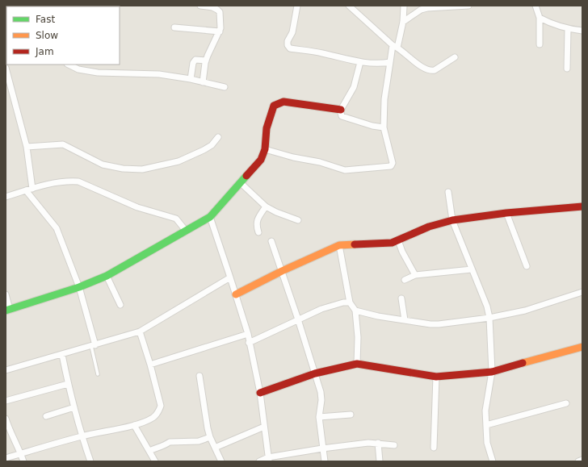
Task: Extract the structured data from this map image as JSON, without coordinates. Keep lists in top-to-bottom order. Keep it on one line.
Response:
{"legend":["Fast","Slow","Jam"]}
